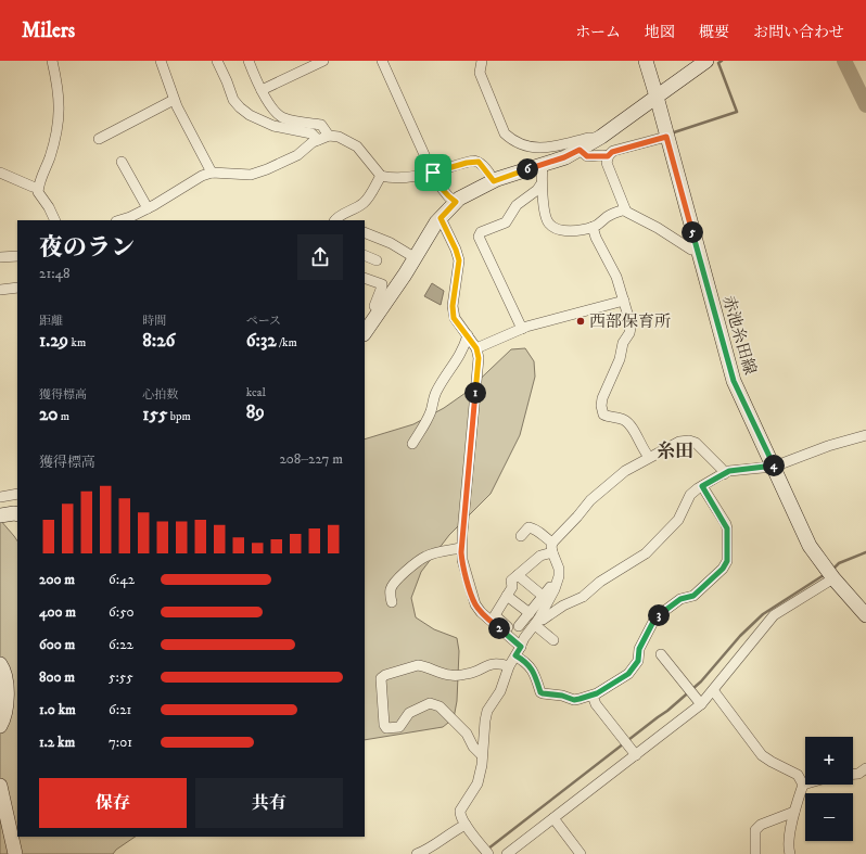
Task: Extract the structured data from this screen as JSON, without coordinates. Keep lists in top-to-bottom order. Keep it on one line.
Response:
{"streets":{"main road":["赤池糸田線"]},"districts":["糸田"],"places":["西部保育所"],"page":{"header":"Milers","nav":["ホーム","地図","概要","お問い合わせ"],"pins":["6","5","1","4","3","2"],"heading":["夜のラン","21:48"],"stats":[["距離","1.29 km"],["時間","8:26"],["ペース","6:32 /km"],["獲得標高","20 m"],["心拍数","155 bpm"],["kcal","89"]],"chart":["獲得標高","208–227 m"],"list":[{"name":"200 m","note":"6:42"},{"name":"400 m","note":"6:50"},{"name":"600 m","note":"6:22"},{"name":"800 m","note":"5:55"},{"name":"1.0 km","note":"6:21"},{"name":"1.2 km","note":"7:01"}],"map_buttons":["+","−"],"buttons":["保存","共有"]}}
